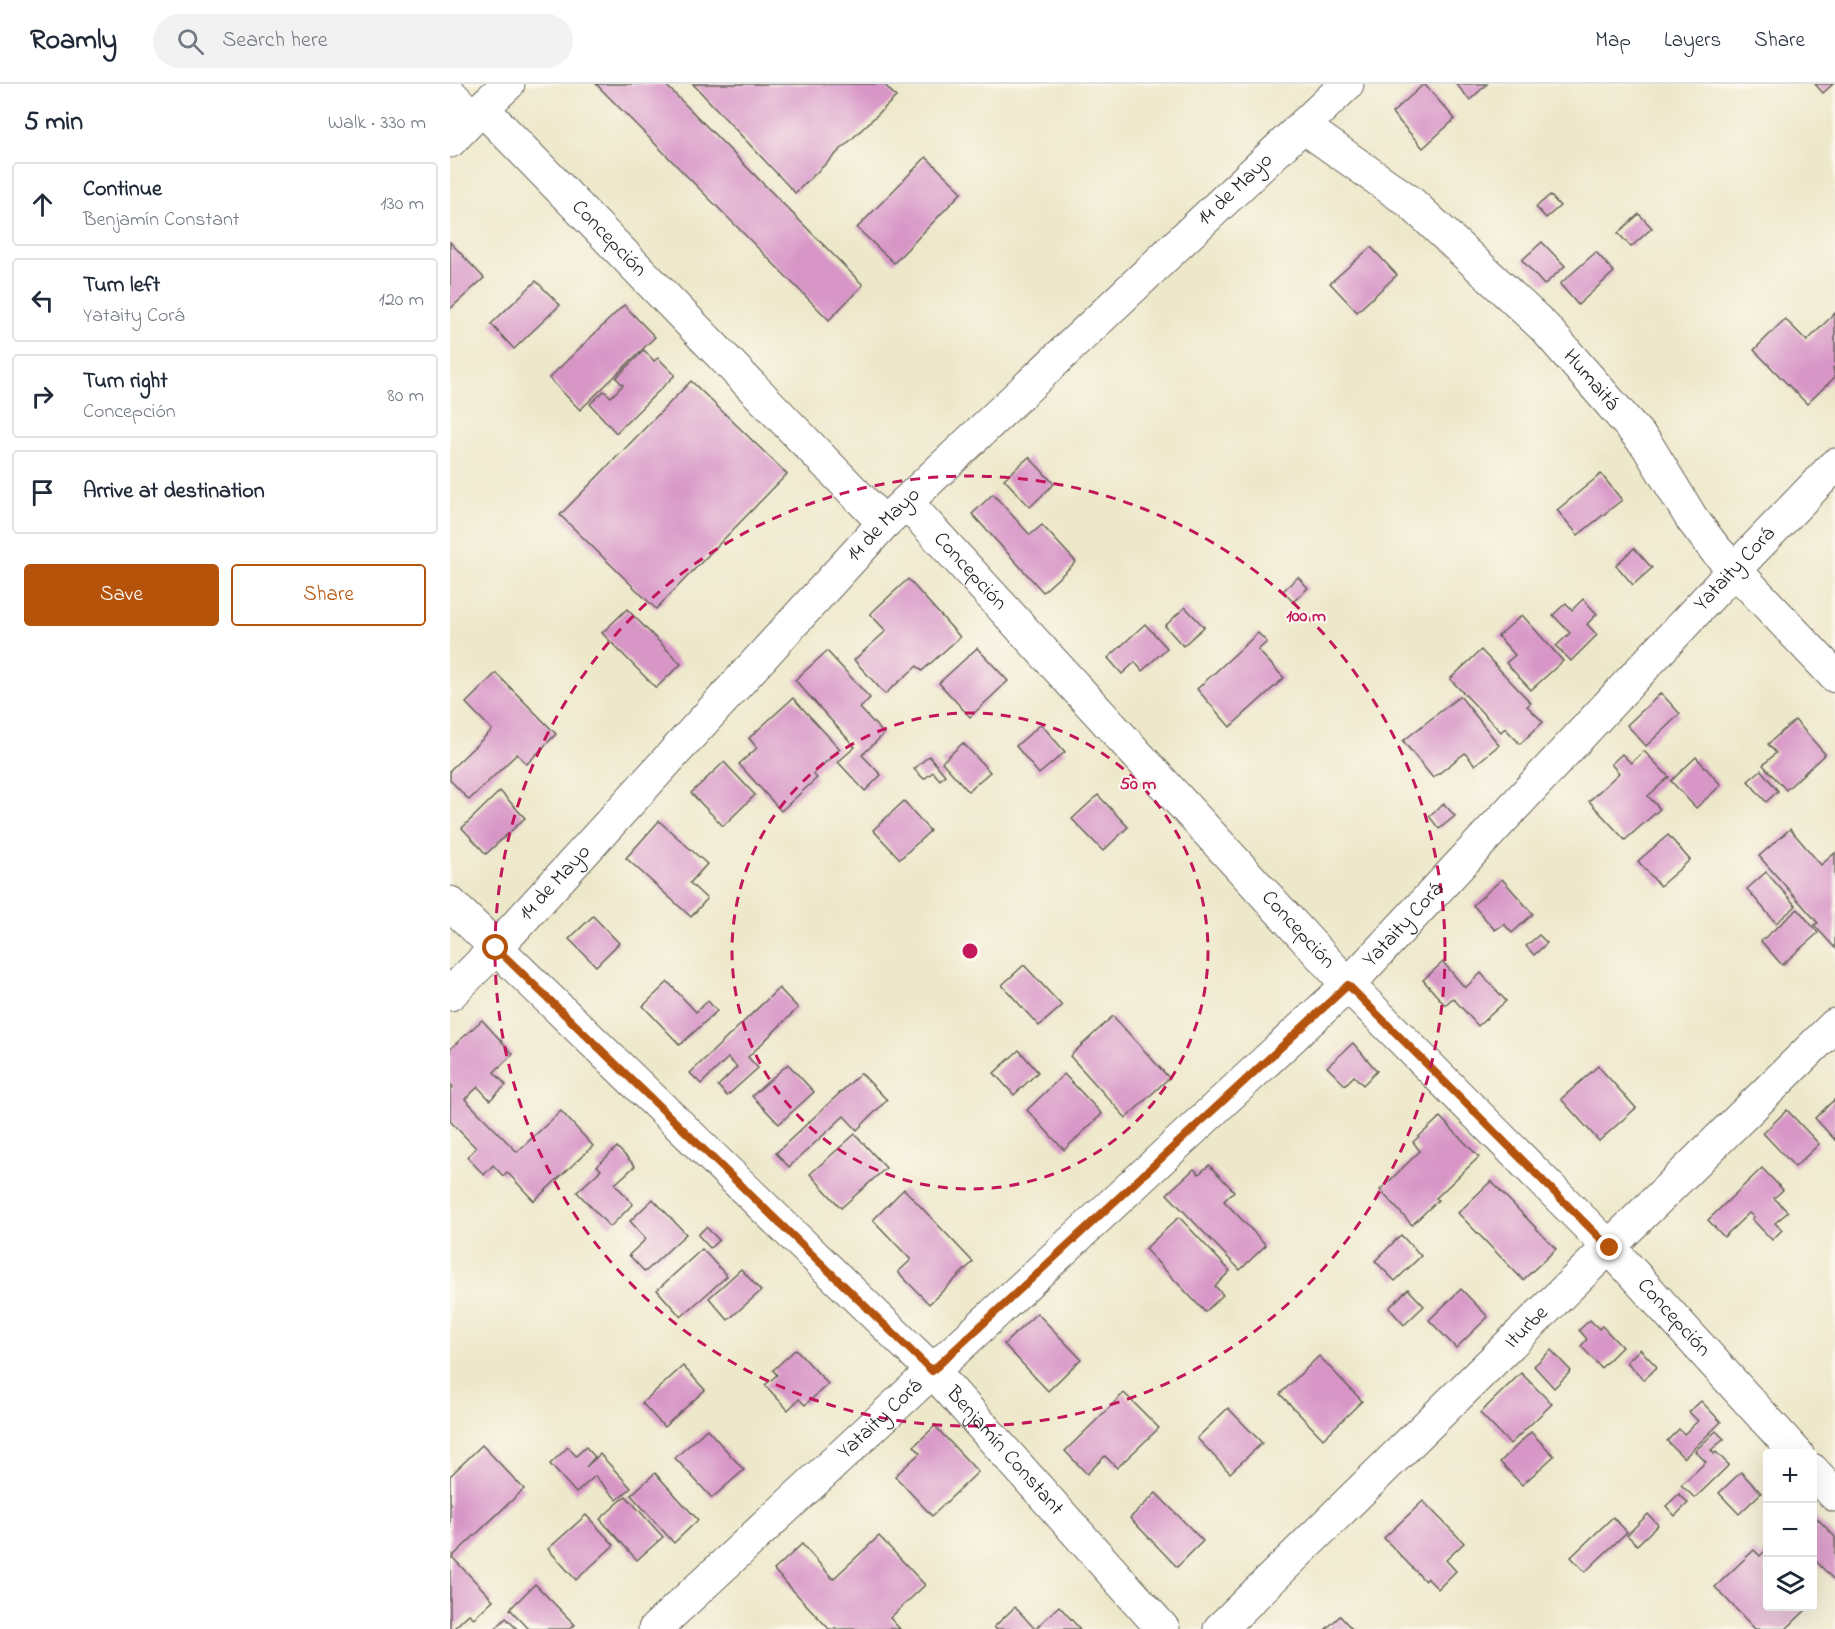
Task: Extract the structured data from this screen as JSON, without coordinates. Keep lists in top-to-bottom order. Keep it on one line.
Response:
{"streets":{"street":["14 de Mayo","Concepción","Humaitá","Yataity Corá","Iturbe","Benjamín Constant"]},"crossings":[["14 de Mayo","Concepción"],["14 de Mayo","Humaitá"],["14 de Mayo","Benjamín Constant"],["Concepción","Yataity Corá"],["Concepción","Iturbe"],["Humaitá","Yataity Corá"],["Yataity Corá","Benjamín Constant"]],"page":{"header":"Roamly","search":"Search here","nav":["Map","Layers","Share"],"heading":["5 min","Walk · 330 m"],"list":[["Continue","Benjamín Constant","130 m"],["Turn left","Yataity Corá","120 m"],["Turn right","Concepción","80 m"],"Arrive at destination"],"buttons":["Save","Share"],"map_buttons":["+","−"]},"rings":["100 m","50 m"]}
